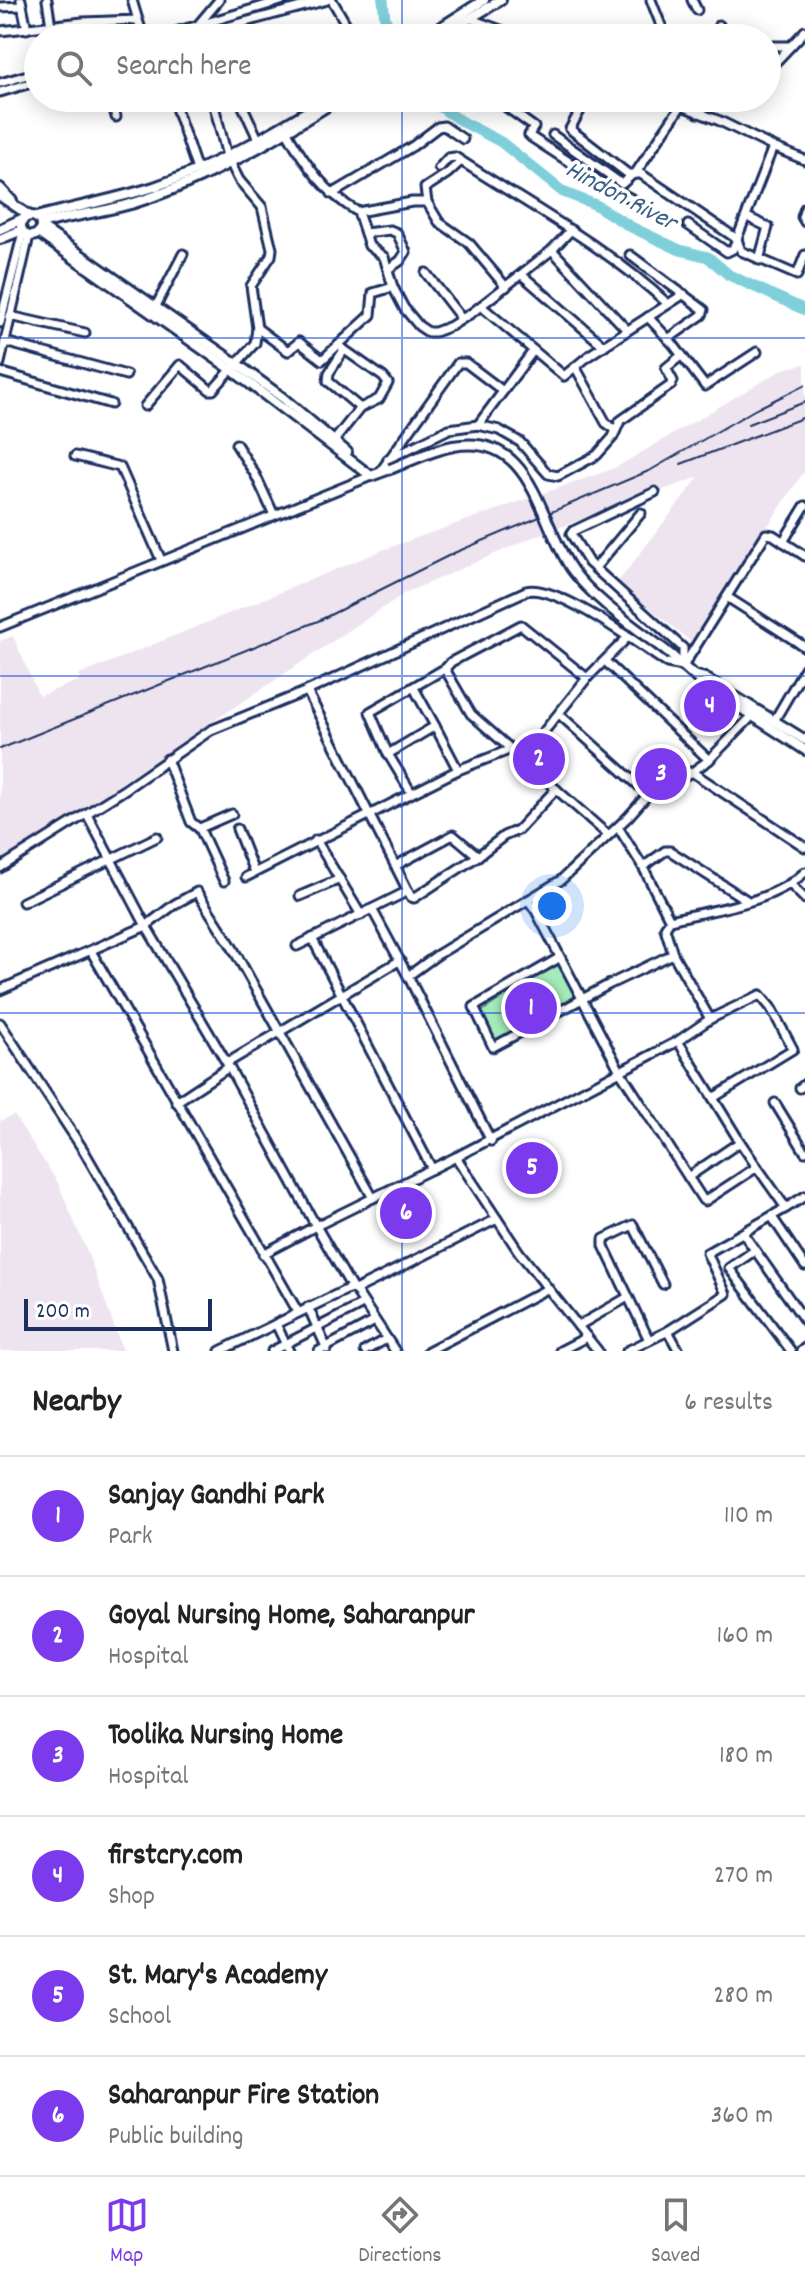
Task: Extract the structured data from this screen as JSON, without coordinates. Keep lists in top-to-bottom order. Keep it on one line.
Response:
{"water":["Hindon River"],"scale_bar":"200 m","page":{"search":"Search here","pins":["4","2","3","1","5","6"],"scale":"200 m","heading":["Nearby","6 results"],"list":[{"mark":"1","name":"Sanjay Gandhi Park","note":"Park","value":"110 m"},{"mark":"2","name":"Goyal Nursing Home, Saharanpur","note":"Hospital","value":"160 m"},{"mark":"3","name":"Toolika Nursing Home","note":"Hospital","value":"180 m"},{"mark":"4","name":"firstcry.com","note":"Shop","value":"270 m"},{"mark":"5","name":"St. Mary's Academy","note":"School","value":"280 m"},{"mark":"6","name":"Saharanpur Fire Station","note":"Public building","value":"360 m"}],"nav":["Map","Directions","Saved"]}}
